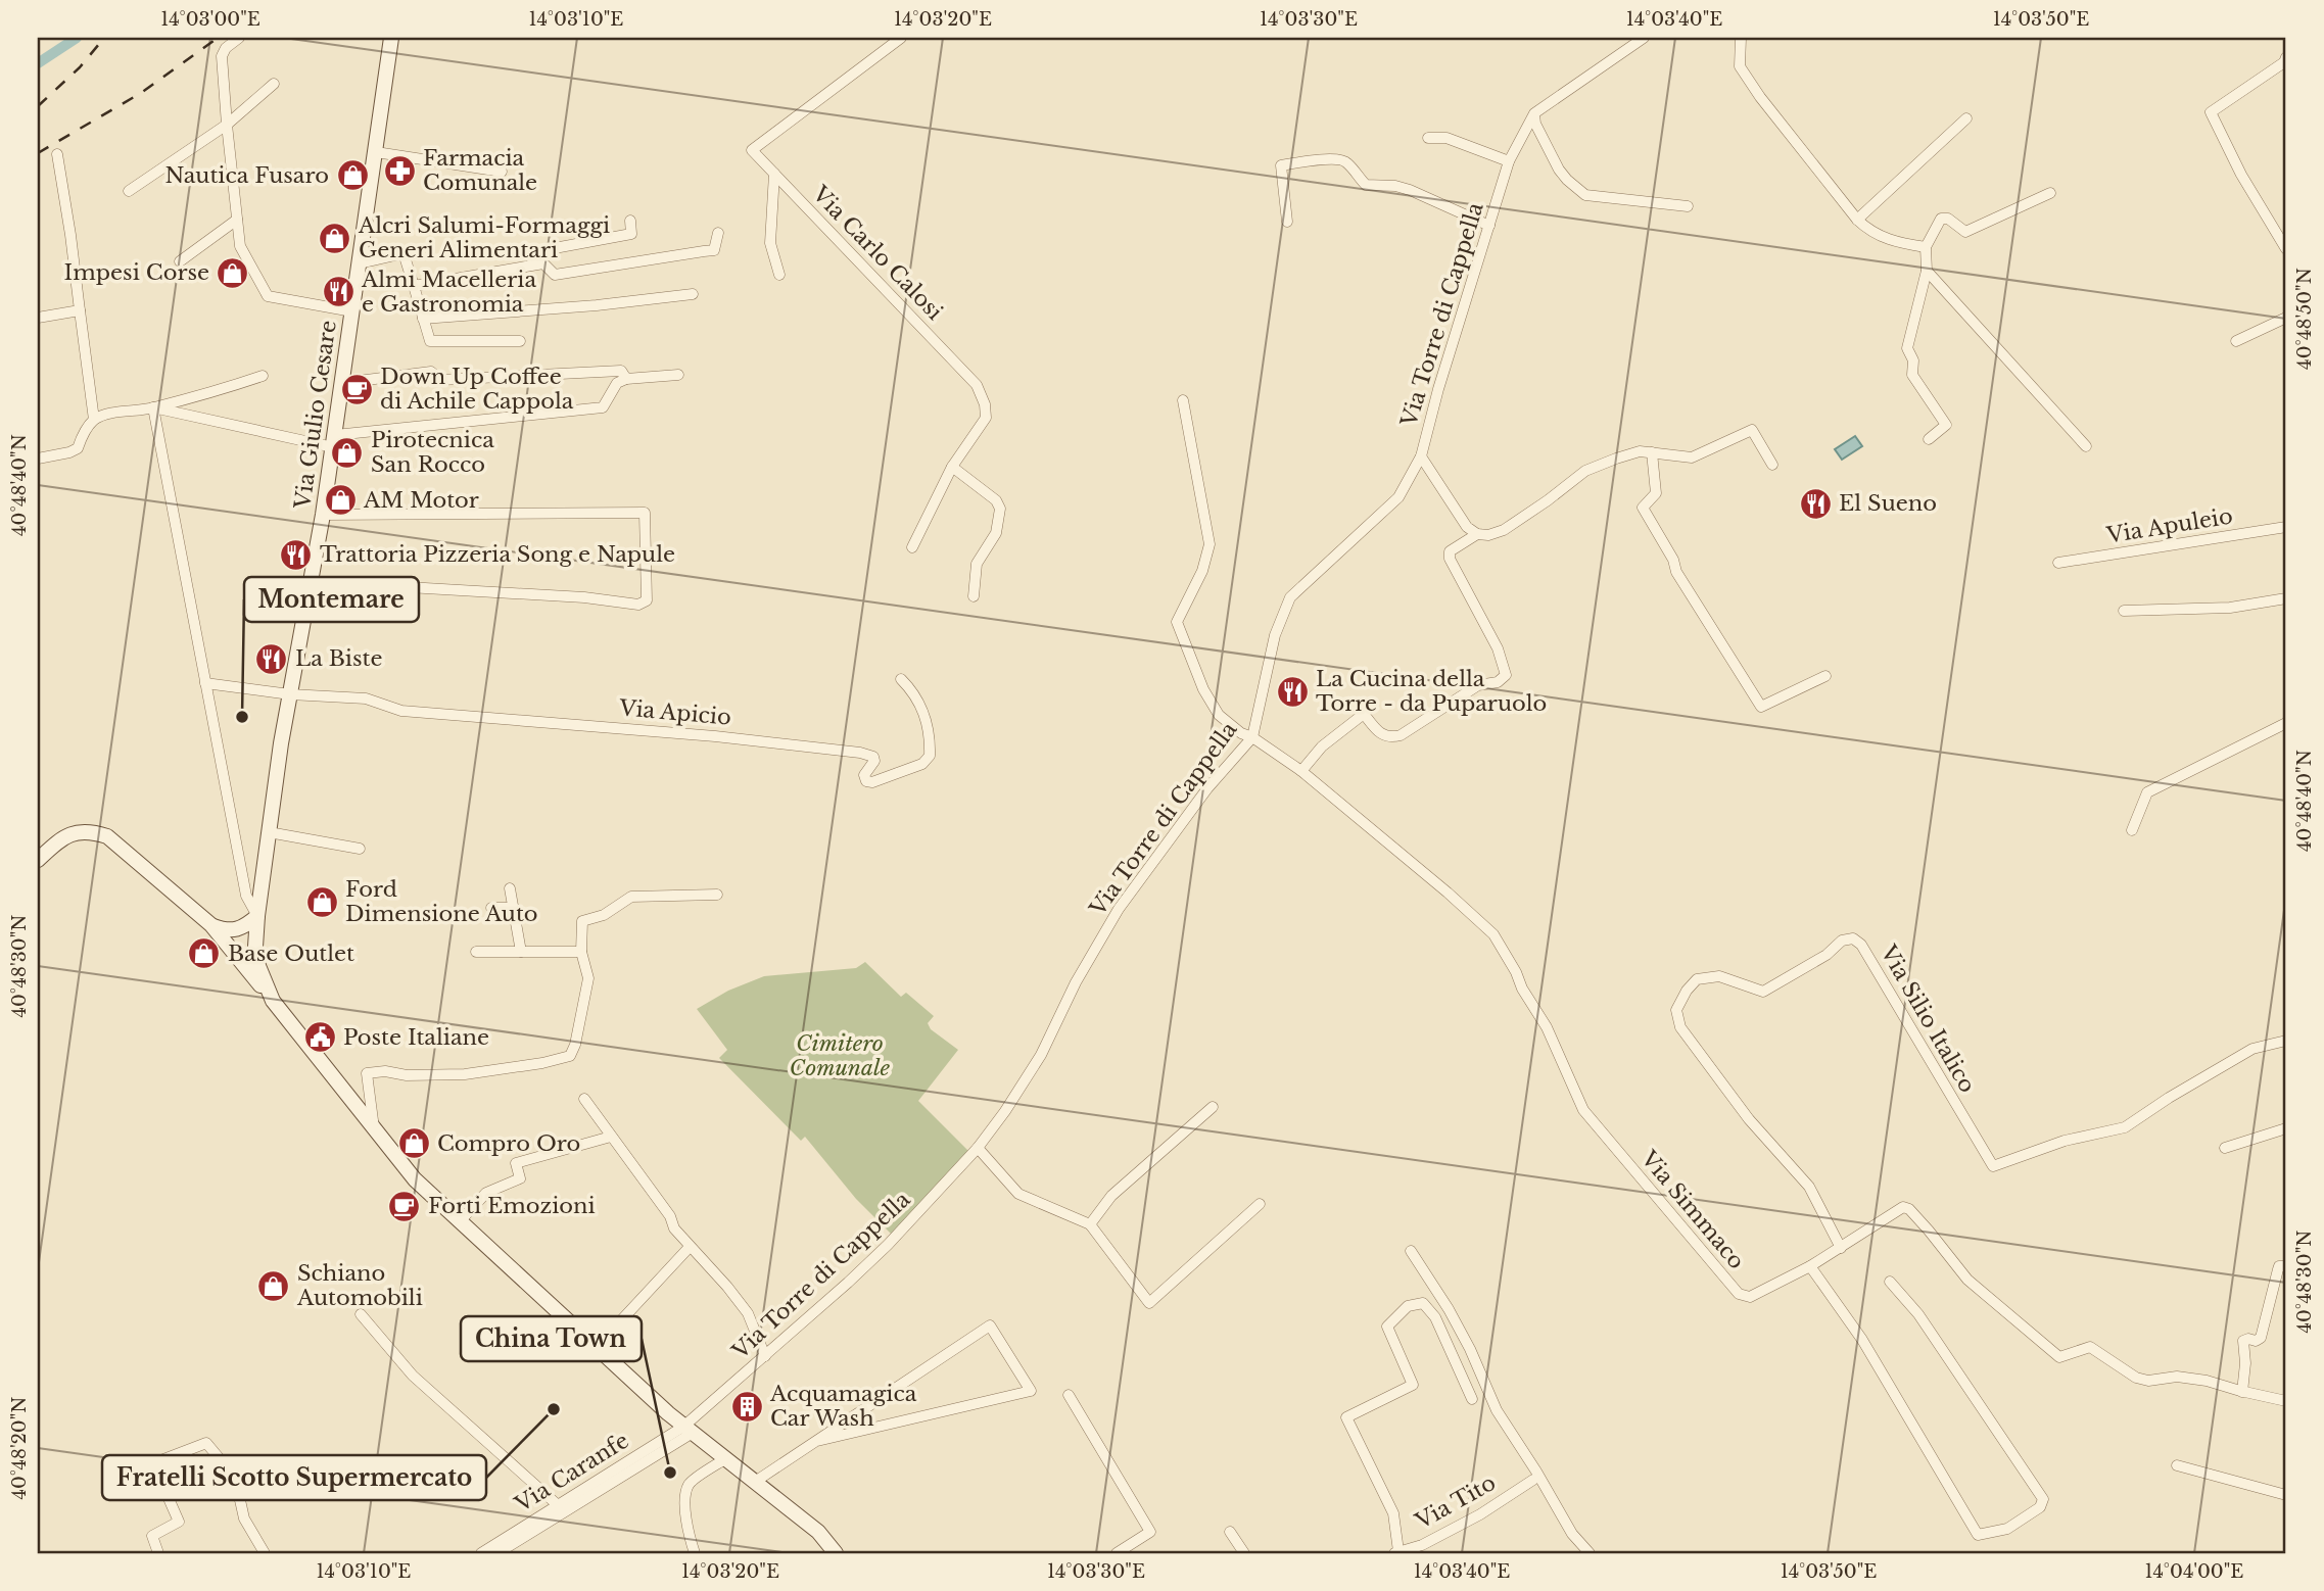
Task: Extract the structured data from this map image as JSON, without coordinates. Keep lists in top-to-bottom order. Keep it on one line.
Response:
{"streets":{"street":["Via Carlo Calosi","Via Torre di Cappella","Via Giulio Cesare","Via Apuleio","Via Apicio","Via Silio Italico","Via Simmaco","Via Caranfe","Via Tito"]},"crossings":[["Via Torre di Cappella","Via Simmaco"],["Via Torre di Cappella","Via Caranfe"],["Via Giulio Cesare","Via Apicio"],["Via Silio Italico","Via Simmaco"]],"parks":["Cimitero Comunale"],"places":{"pharmacy":["Farmacia Comunale"],"shop":["Nautica Fusaro","Alcri Salumi-Formaggi Generi Alimentari","Impesi Corse","Pirotecnica San Rocco","AM Motor","Ford Dimensione Auto","Base Outlet","Compro Oro","Schiano Automobili"],"restaurant":["Almi Macelleria e Gastronomia","El Sueno","Trattoria Pizzeria Song e Napule","La Biste","La Cucina della Torre - da Puparuolo"],"cafe":["Down Up Coffee di Achile Cappola","Forti Emozioni"],"other":["Montemare","Fratelli Scotto Supermercato","China Town"],"public building":["Poste Italiane"],"building":["Acquamagica Car Wash"]},"coordinates":["14°03'00\"E","14°03'10\"E","14°03'20\"E","14°03'30\"E","14°03'40\"E","14°03'50\"E","40°48'50\"N","40°48'40\"N","40°48'30\"N","40°48'20\"N","14°04'00\"E"]}
